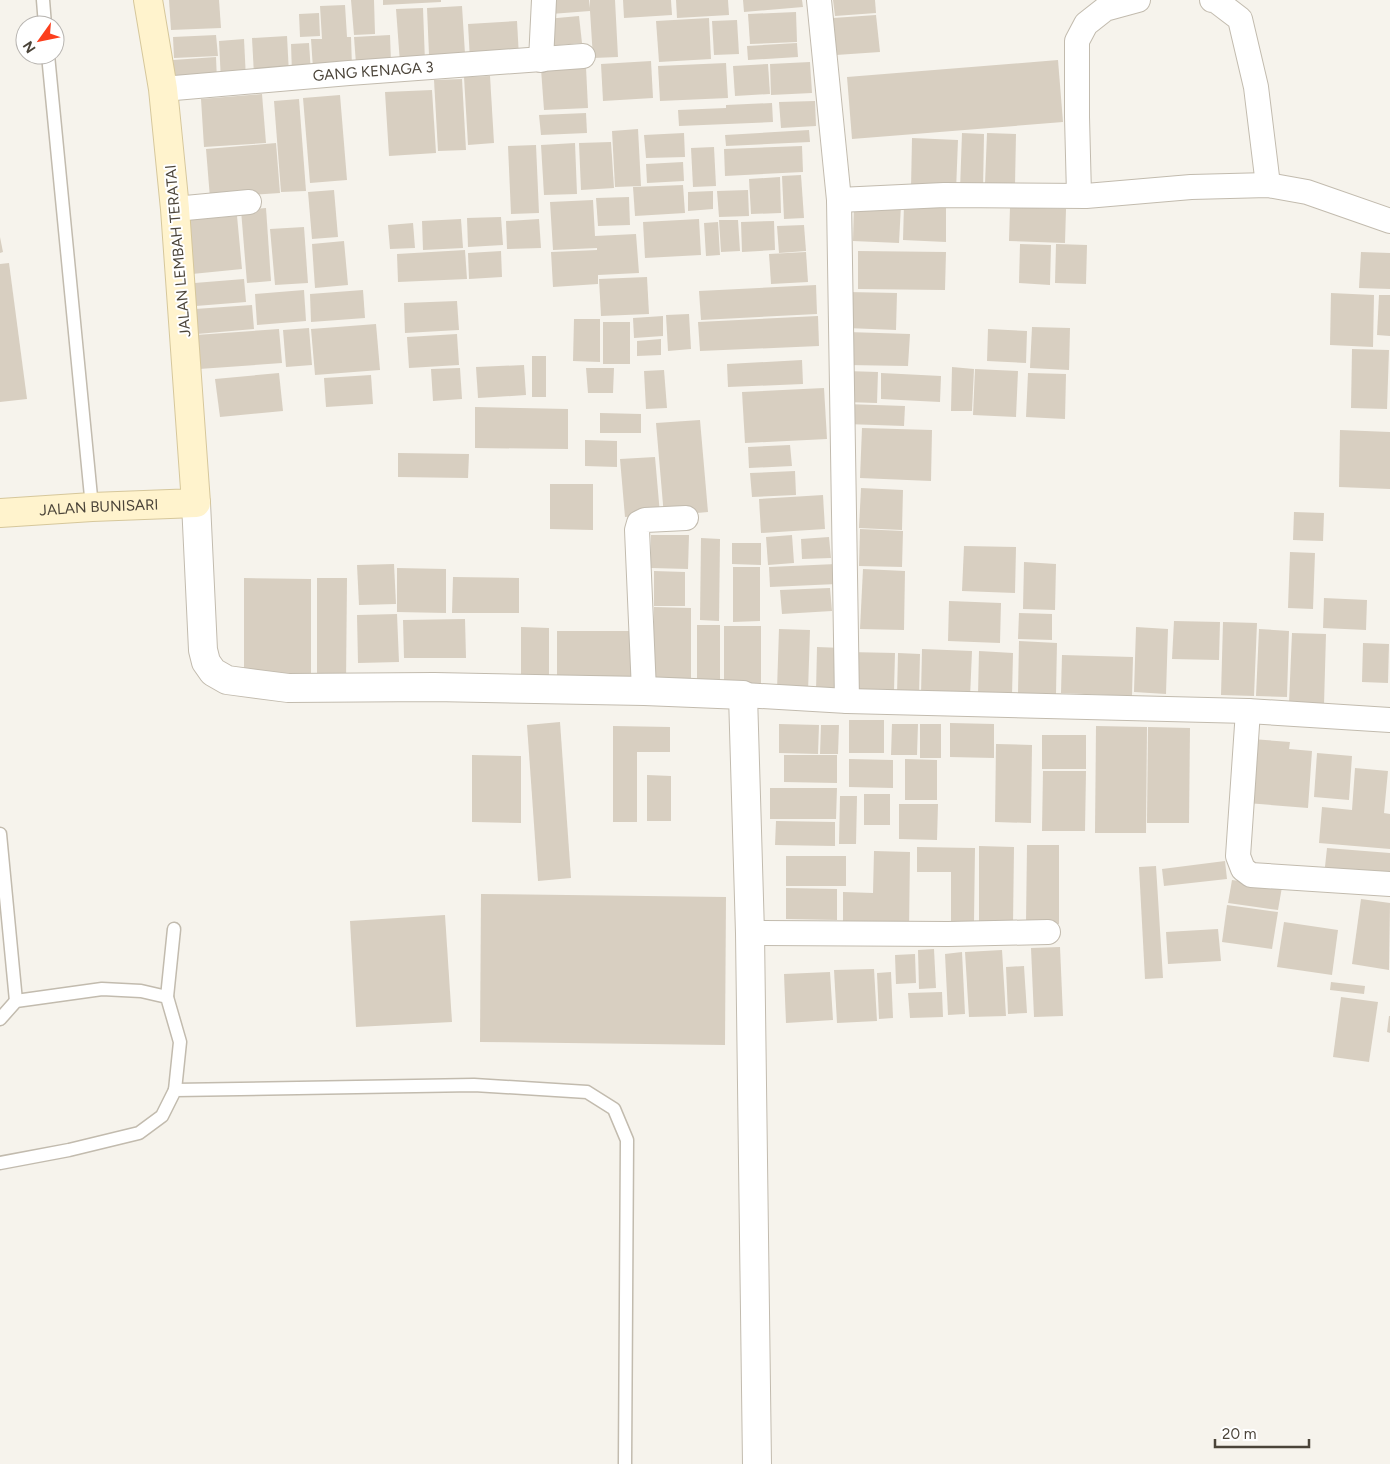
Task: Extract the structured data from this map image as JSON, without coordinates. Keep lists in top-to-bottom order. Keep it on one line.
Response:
{"streets":{"main road":["JALAN LEMBAH TERATAI","JALAN BUNISARI"],"street":["GANG KENAGA 3"]},"crossings":[["GANG KENAGA 3","JALAN LEMBAH TERATAI"],["JALAN LEMBAH TERATAI","JALAN BUNISARI"]],"scale_bar":"20 m","north":"bottom left"}
